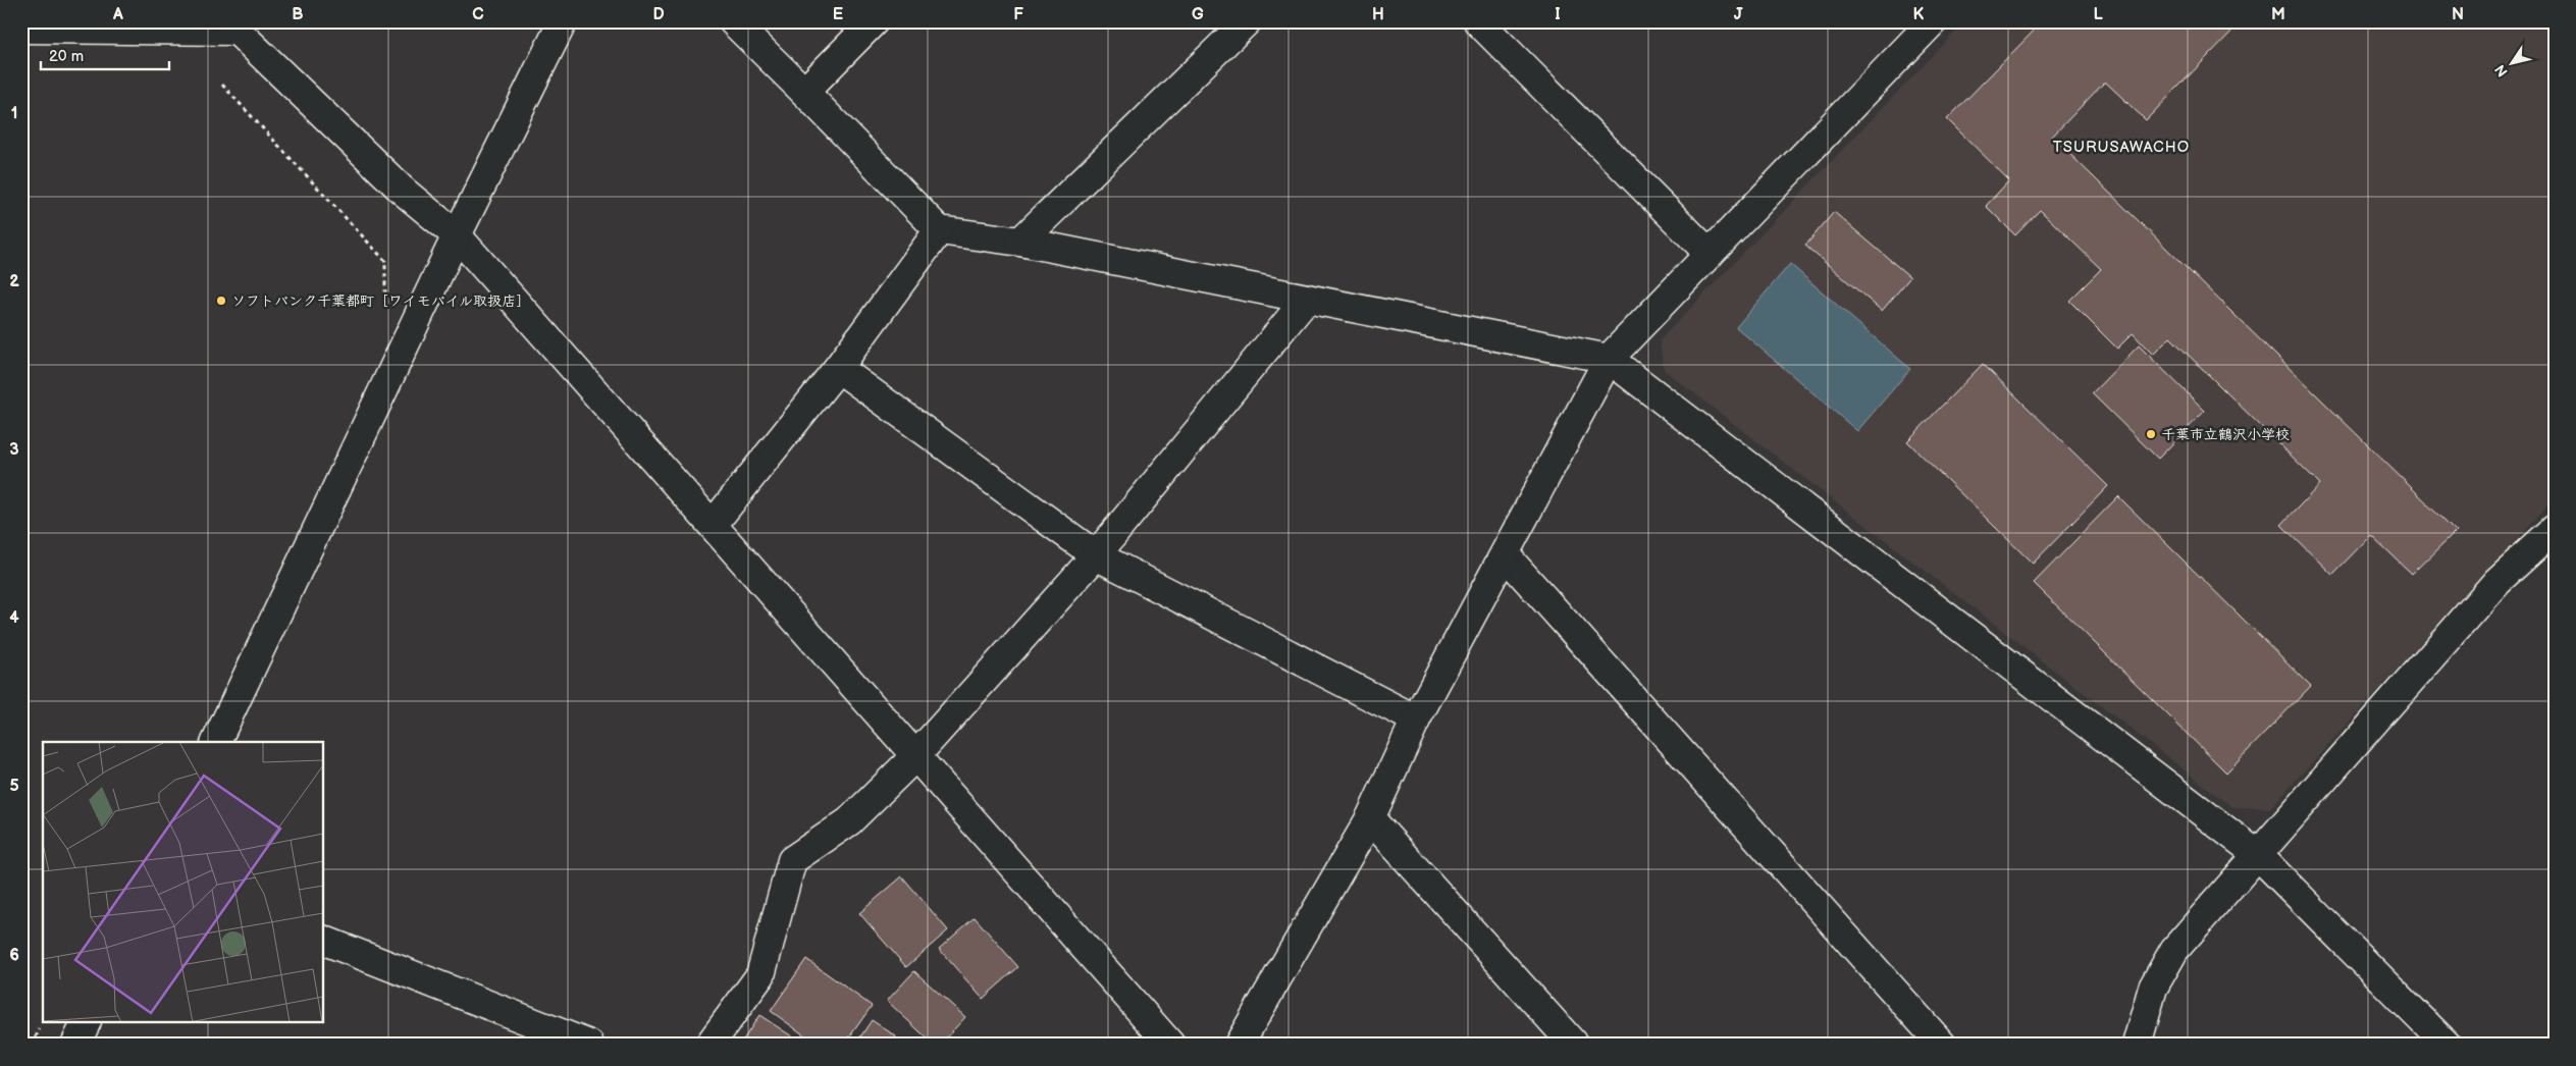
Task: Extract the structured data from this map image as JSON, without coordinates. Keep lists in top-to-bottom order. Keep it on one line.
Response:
{"districts":["TSURUSAWACHO"],"places":["ソフトバンク千葉都町［ワイモバイル取扱店］","千葉市立鶴沢小学校"],"scale_bar":"20 m","north":"bottom left","grid":{"columns":["A","B","C","D","E","F","G","H","I","J","K","L","M","N"],"rows":["1","2","3","4","5","6"]}}
